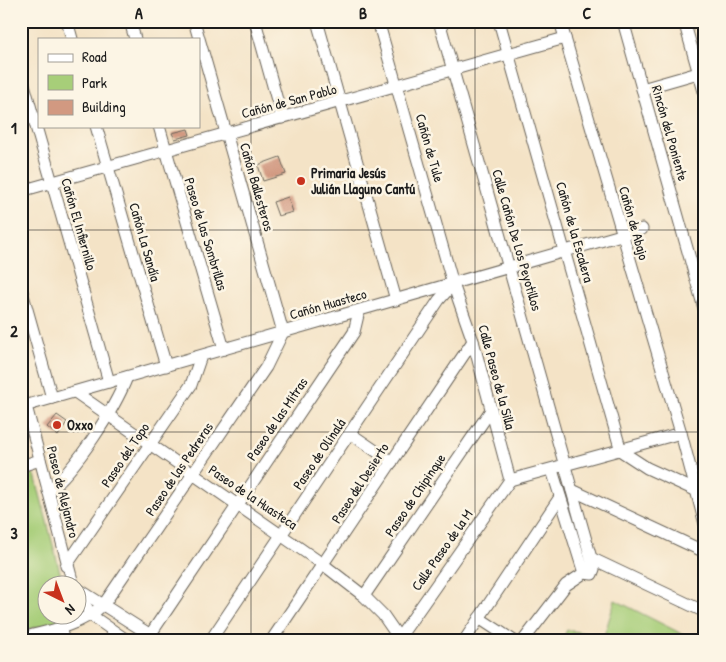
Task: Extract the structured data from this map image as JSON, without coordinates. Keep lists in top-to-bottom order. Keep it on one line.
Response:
{"streets":{"street":["Cañón de San Pablo","Rincón del Poniente","Cañón de Tule","Cañón Ballesteros","Cañón de Abajo","Cañón El Infiernillo","Cañón de la Escalera","Paseo de las Sombrillas","Calle Cañón De Los Peyotillos","Cañón La Sandía","Cañón Huasteco","Calle Paseo de la Silla","Paseo de las Mitras","Paseo de Olinalá","Paseo del Topo","Paseo de las Pedreras","Paseo del Desierto","Paseo de Alejandro","Paseo de Chipinque","Paseo de la Huasteca","Calle Paseo de la M"]},"crossings":[["Cañón de San Pablo","Cañón de Tule"],["Cañón de San Pablo","Cañón Ballesteros"],["Cañón de San Pablo","Cañón de Abajo"],["Cañón de San Pablo","Cañón El Infiernillo"],["Cañón de San Pablo","Cañón de la Escalera"],["Cañón de San Pablo","Paseo de las Sombrillas"],["Cañón de San Pablo","Calle Cañón De Los Peyotillos"],["Cañón de San Pablo","Cañón La Sandía"],["Cañón de Tule","Cañón Huasteco"],["Cañón de Tule","Calle Paseo de la Silla"],["Cañón de Tule","Paseo de Olinalá"],["Cañón Ballesteros","Cañón Huasteco"],["Cañón Ballesteros","Paseo de las Pedreras"],["Cañón de Abajo","Cañón Huasteco"],["Cañón El Infiernillo","Cañón Huasteco"],["Cañón de la Escalera","Cañón Huasteco"],["Paseo de las Sombrillas","Cañón Huasteco"],["Calle Cañón De Los Peyotillos","Cañón Huasteco"],["Cañón La Sandía","Cañón Huasteco"],["Cañón Huasteco","Calle Paseo de la Silla"],["Cañón Huasteco","Paseo de las Mitras"],["Cañón Huasteco","Paseo de Olinalá"],["Cañón Huasteco","Paseo del Topo"],["Cañón Huasteco","Paseo de las Pedreras"],["Cañón Huasteco","Paseo de Alejandro"],["Cañón Huasteco","Paseo de la Huasteca"],["Calle Paseo de la Silla","Paseo de Olinalá"],["Calle Paseo de la Silla","Paseo del Desierto"],["Calle Paseo de la Silla","Paseo de Chipinque"],["Calle Paseo de la Silla","Calle Paseo de la M"],["Paseo de las Mitras","Paseo de la Huasteca"],["Paseo de Olinalá","Paseo de la Huasteca"],["Paseo del Topo","Paseo de Alejandro"],["Paseo del Topo","Paseo de la Huasteca"],["Paseo de las Pedreras","Paseo de la Huasteca"],["Paseo del Desierto","Paseo de la Huasteca"],["Paseo de Chipinque","Paseo de la Huasteca"],["Paseo de la Huasteca","Calle Paseo de la M"]],"places":["Primaria Jesús Julián Llaguno Cantú","Oxxo"],"legend":["Road","Park","Building"],"north":"bottom right","grid":{"columns":["A","B","C"],"rows":["1","2","3"]}}
